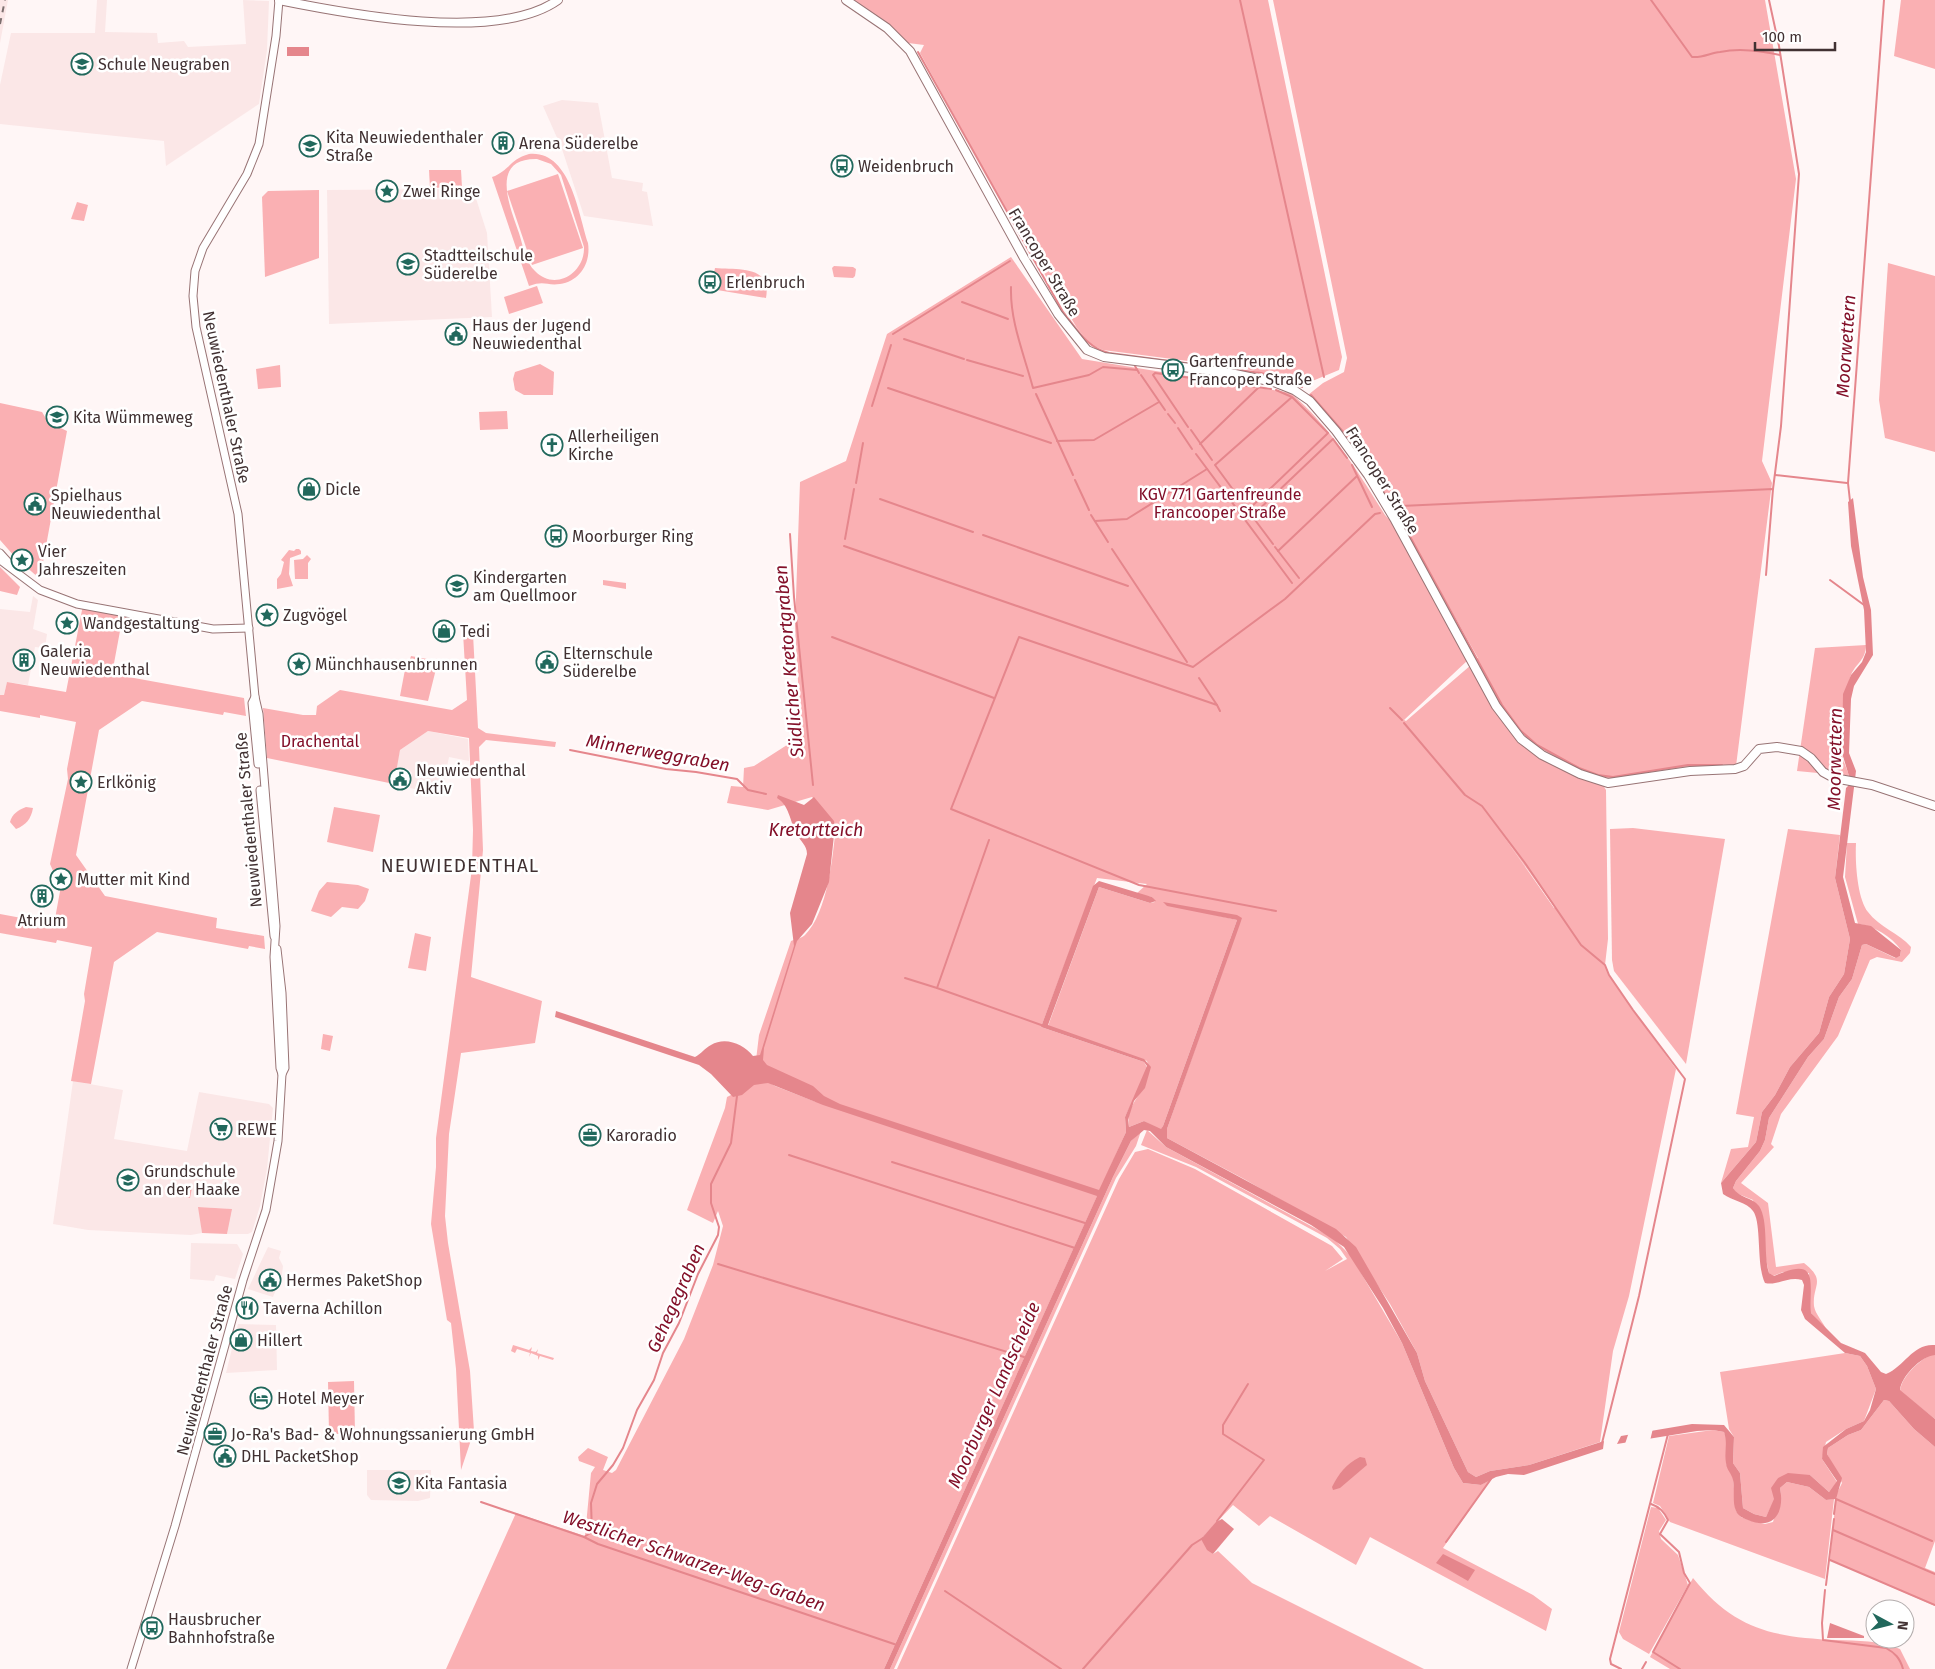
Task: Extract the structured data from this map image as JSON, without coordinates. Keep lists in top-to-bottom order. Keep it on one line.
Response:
{"streets":{"main road":["Francoper Straße"],"street":["Neuwiedenthaler Straße"]},"districts":["NEUWIEDENTHAL"],"water":["Moorwettern","Südlicher Kretortgraben","Minnerweggraben","Kretortteich","Gehegegraben","Moorburger Landscheide","Westlicher Schwarzer-Weg-Graben"],"parks":["KGV 771 Gartenfreunde Francooper Straße","Drachental"],"places":{"school or university":["Schule Neugraben","Kita Neuwiedenthaler Straße","Stadtteilschule Süderelbe","Kita Wümmeweg","Kindergarten am Quellmoor","Grundschule an der Haake","Kita Fantasia"],"building":["Arena Süderelbe","Galeria Neuwiedenthal","Atrium"],"bus stop":["Weidenbruch","Erlenbruch","Gartenfreunde Francoper Straße","Moorburger Ring","Hausbrucher Bahnhofstraße"],"place":["Zwei Ringe","Vier Jahreszeiten","Zugvögel","Wandgestaltung","Münchhausenbrunnen","Erlkönig","Mutter mit Kind"],"public building":["Haus der Jugend Neuwiedenthal","Spielhaus Neuwiedenthal","Elternschule Süderelbe","Neuwiedenthal Aktiv","Hermes PaketShop","DHL PacketShop"],"church":["Allerheiligen Kirche"],"shop":["Dicle","Tedi","Hillert"],"supermarket":["REWE"],"office":["Karoradio","Jo-Ra's Bad- & Wohnungssanierung GmbH"],"restaurant":["Taverna Achillon"],"hotel":["Hotel Meyer"]},"scale_bar":"100 m","north":"right"}
